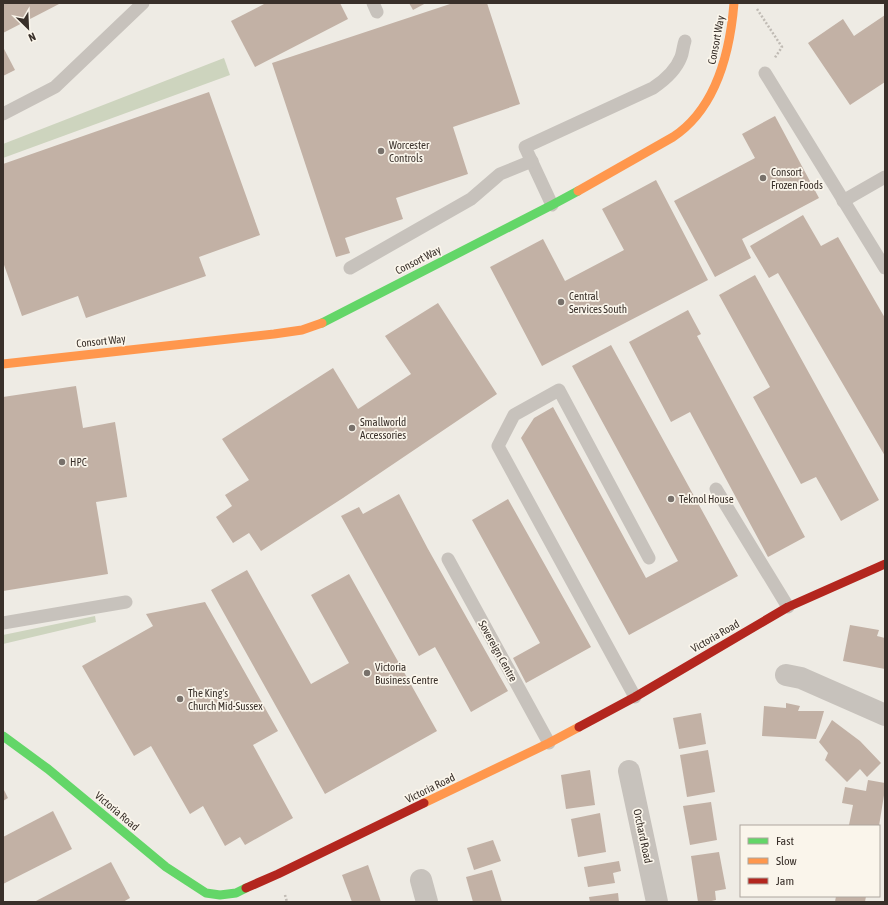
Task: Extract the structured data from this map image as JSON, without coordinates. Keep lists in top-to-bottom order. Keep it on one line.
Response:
{"streets":{"street":["Consort Way","Victoria Road","Orchard Road"],"lane":["Sovereign Centre"]},"crossings":[["Victoria Road","Sovereign Centre"]],"places":["Worcester Controls","Consort Frozen Foods","Central Services South","Smallworld Accessories","HPC","Teknol House","Victoria Business Centre","The King's Church Mid-Sussex"],"legend":["Fast","Slow","Jam"],"north":"bottom right"}
